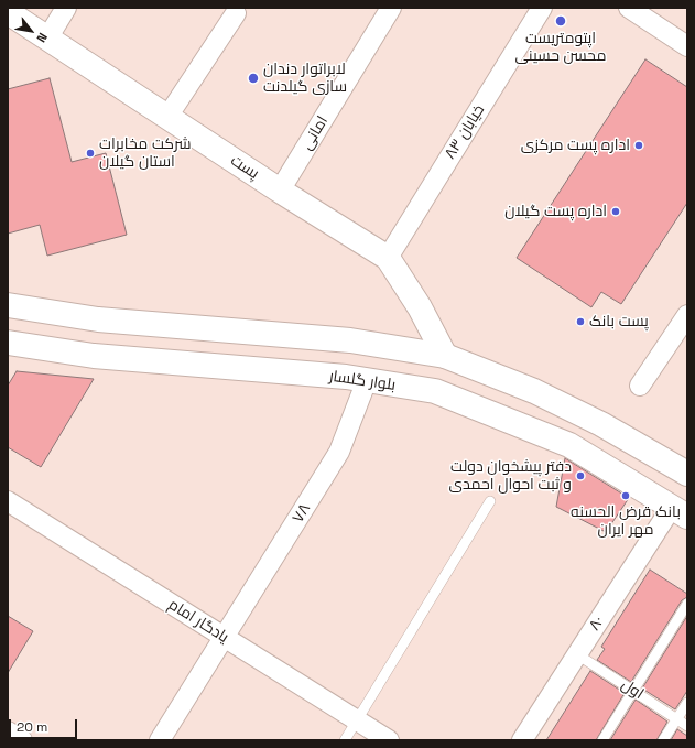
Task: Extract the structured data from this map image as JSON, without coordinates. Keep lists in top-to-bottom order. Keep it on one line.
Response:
{"streets":{"main road":["پست","بلوار گلسار"],"street":["خیابان ۸۳","امانی","۷۸","یادگار امام","۸۰"],"lane":["اول"]},"crossings":[["خیابان ۸۳","پست"],["امانی","پست"],["بلوار گلسار","۷۸"],["بلوار گلسار","۸۰"],["۷۸","یادگار امام"],["۸۰","اول"]],"places":["اپتومتریست محسن حسینی","لابراتوار دندان سازی گیلدنت","اداره پست مرکزی","شرکت مخابرات استان گیلان","اداره پست گیلان","پست بانک","دفتر پیشخوان دولت و ثبت احوال احمدی","بانک قرض الحسنه مهر ایران"],"scale_bar":"20 m","north":"bottom right"}
